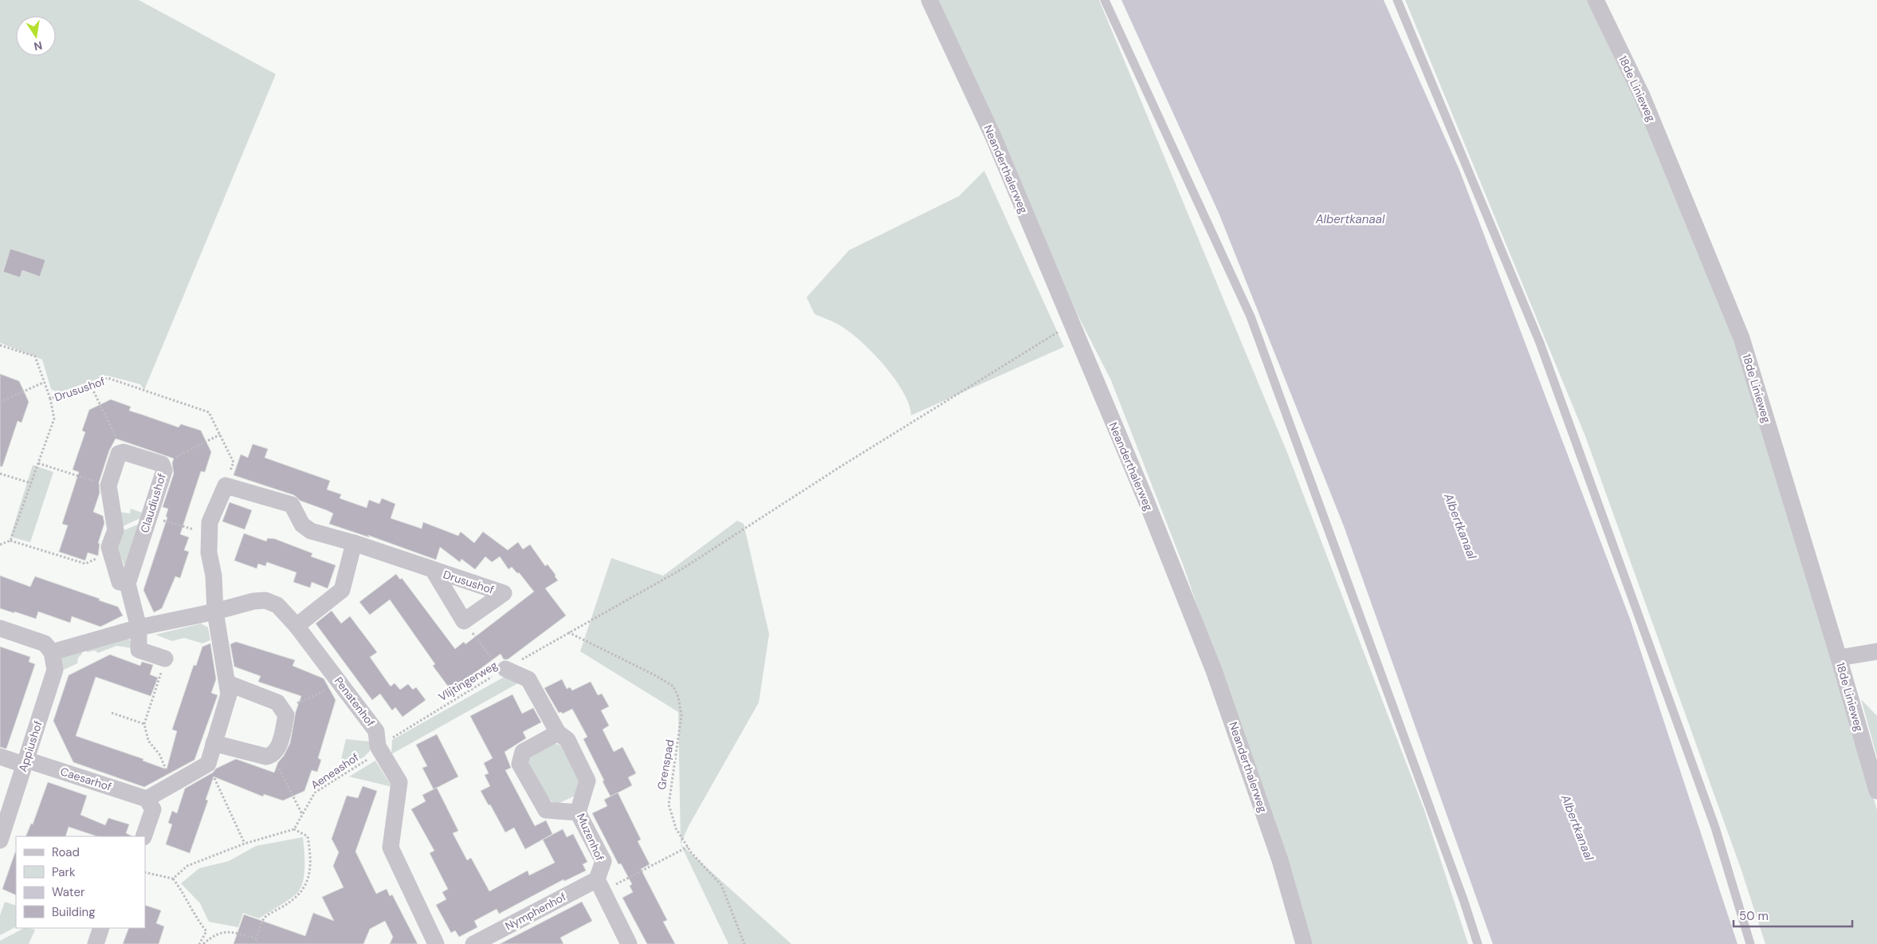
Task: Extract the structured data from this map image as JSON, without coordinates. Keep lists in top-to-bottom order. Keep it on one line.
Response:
{"streets":{"street":["18de Linieweg","Neanderthalerweg","Drusushof","Claudiushof","Penatenhof","Appiushof","Caesarhof","Muzenhof","Nymphenhof"],"path":["Vlijtingerweg","Grenspad","Aeneashof"]},"crossings":[["Neanderthalerweg","Vlijtingerweg"],["Vlijtingerweg","Penatenhof"],["Vlijtingerweg","Grenspad"],["Vlijtingerweg","Aeneashof"],["Vlijtingerweg","Muzenhof"],["Penatenhof","Appiushof"],["Penatenhof","Aeneashof"],["Appiushof","Caesarhof"],["Muzenhof","Nymphenhof"]],"water":["Albertkanaal"],"legend":["Road","Park","Water","Building"],"scale_bar":"50 m","north":"bottom"}
